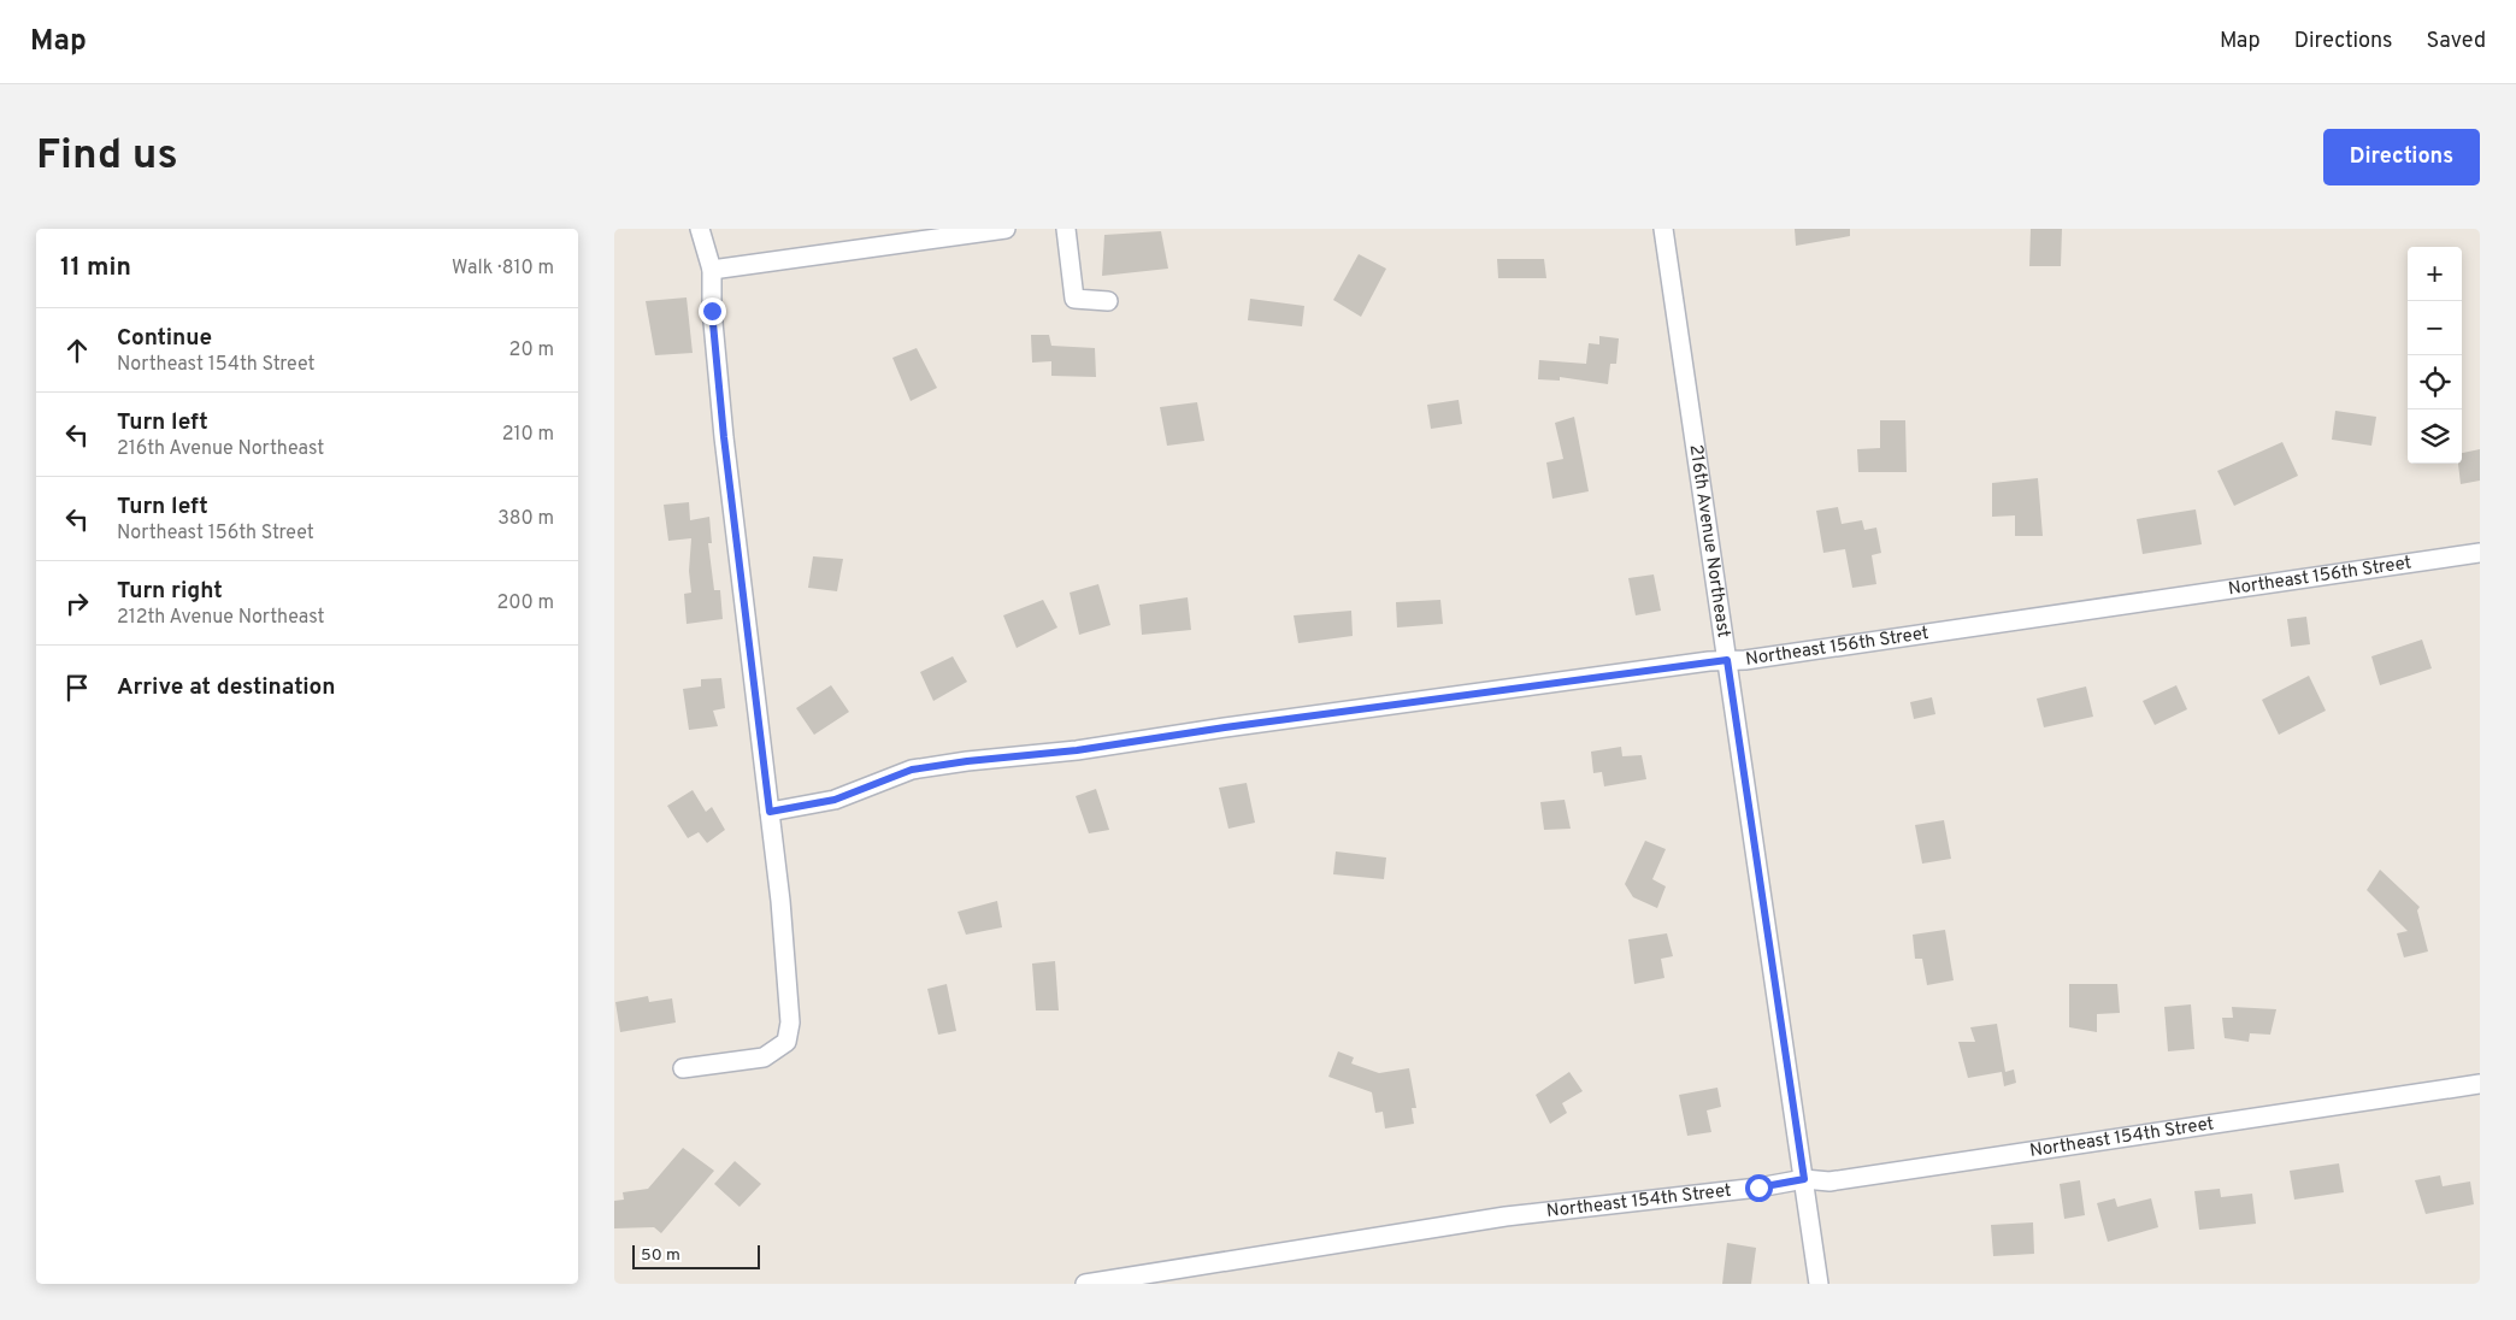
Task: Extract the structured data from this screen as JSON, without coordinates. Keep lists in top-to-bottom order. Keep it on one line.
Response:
{"streets":{"street":["216th Avenue Northeast","Northeast 156th Street","Northeast 154th Street"]},"crossings":[["216th Avenue Northeast","Northeast 156th Street"],["216th Avenue Northeast","Northeast 154th Street"]],"scale_bar":"50 m","page":{"header":"Map","nav":["Map","Directions","Saved"],"buttons":"Directions","title":"Find us","heading":["11 min","Walk · 810 m"],"map_buttons":["+","−"],"list":[["Continue","Northeast 154th Street","20 m"],["Turn left","216th Avenue Northeast","210 m"],["Turn left","Northeast 156th Street","380 m"],["Turn right","212th Avenue Northeast","200 m"],"Arrive at destination"],"scale":"50 m"}}
